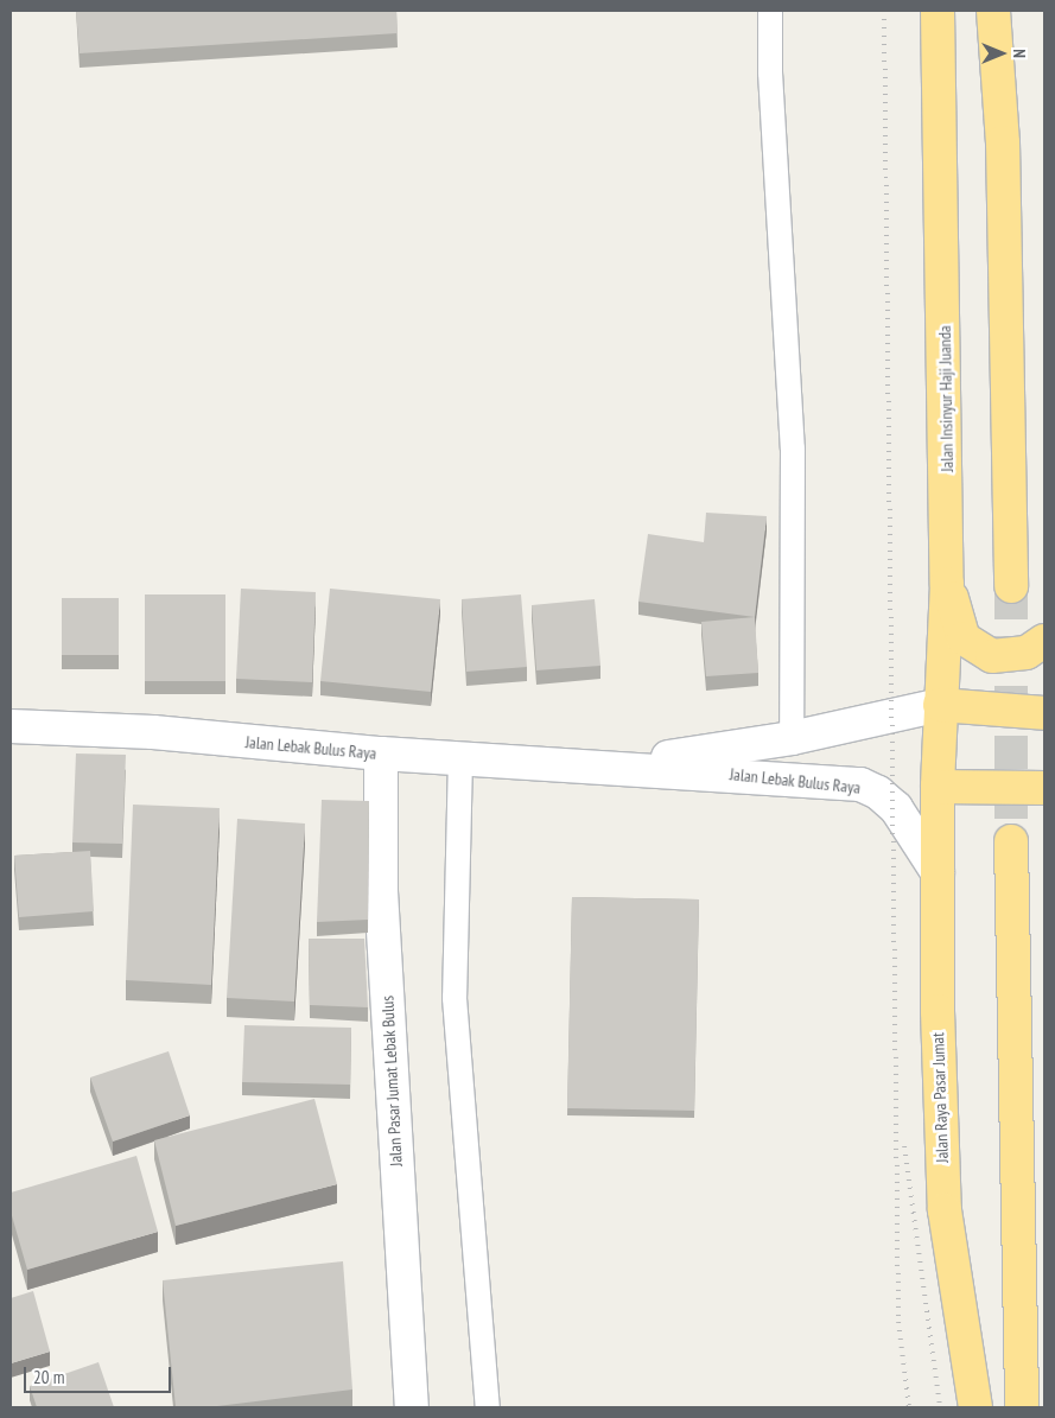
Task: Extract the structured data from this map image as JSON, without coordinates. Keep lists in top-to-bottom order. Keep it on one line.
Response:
{"streets":{"highway":["Jalan Insinyur Haji Juanda","Jalan Raya Pasar Jumat"],"main road":["Jalan Lebak Bulus Raya","Jalan Pasar Jumat Lebak Bulus"]},"crossings":[["Jalan Insinyur Haji Juanda","Jalan Lebak Bulus Raya"],["Jalan Insinyur Haji Juanda","Jalan Raya Pasar Jumat"],["Jalan Lebak Bulus Raya","Jalan Pasar Jumat Lebak Bulus"],["Jalan Lebak Bulus Raya","Jalan Raya Pasar Jumat"]],"scale_bar":"20 m","north":"right"}
